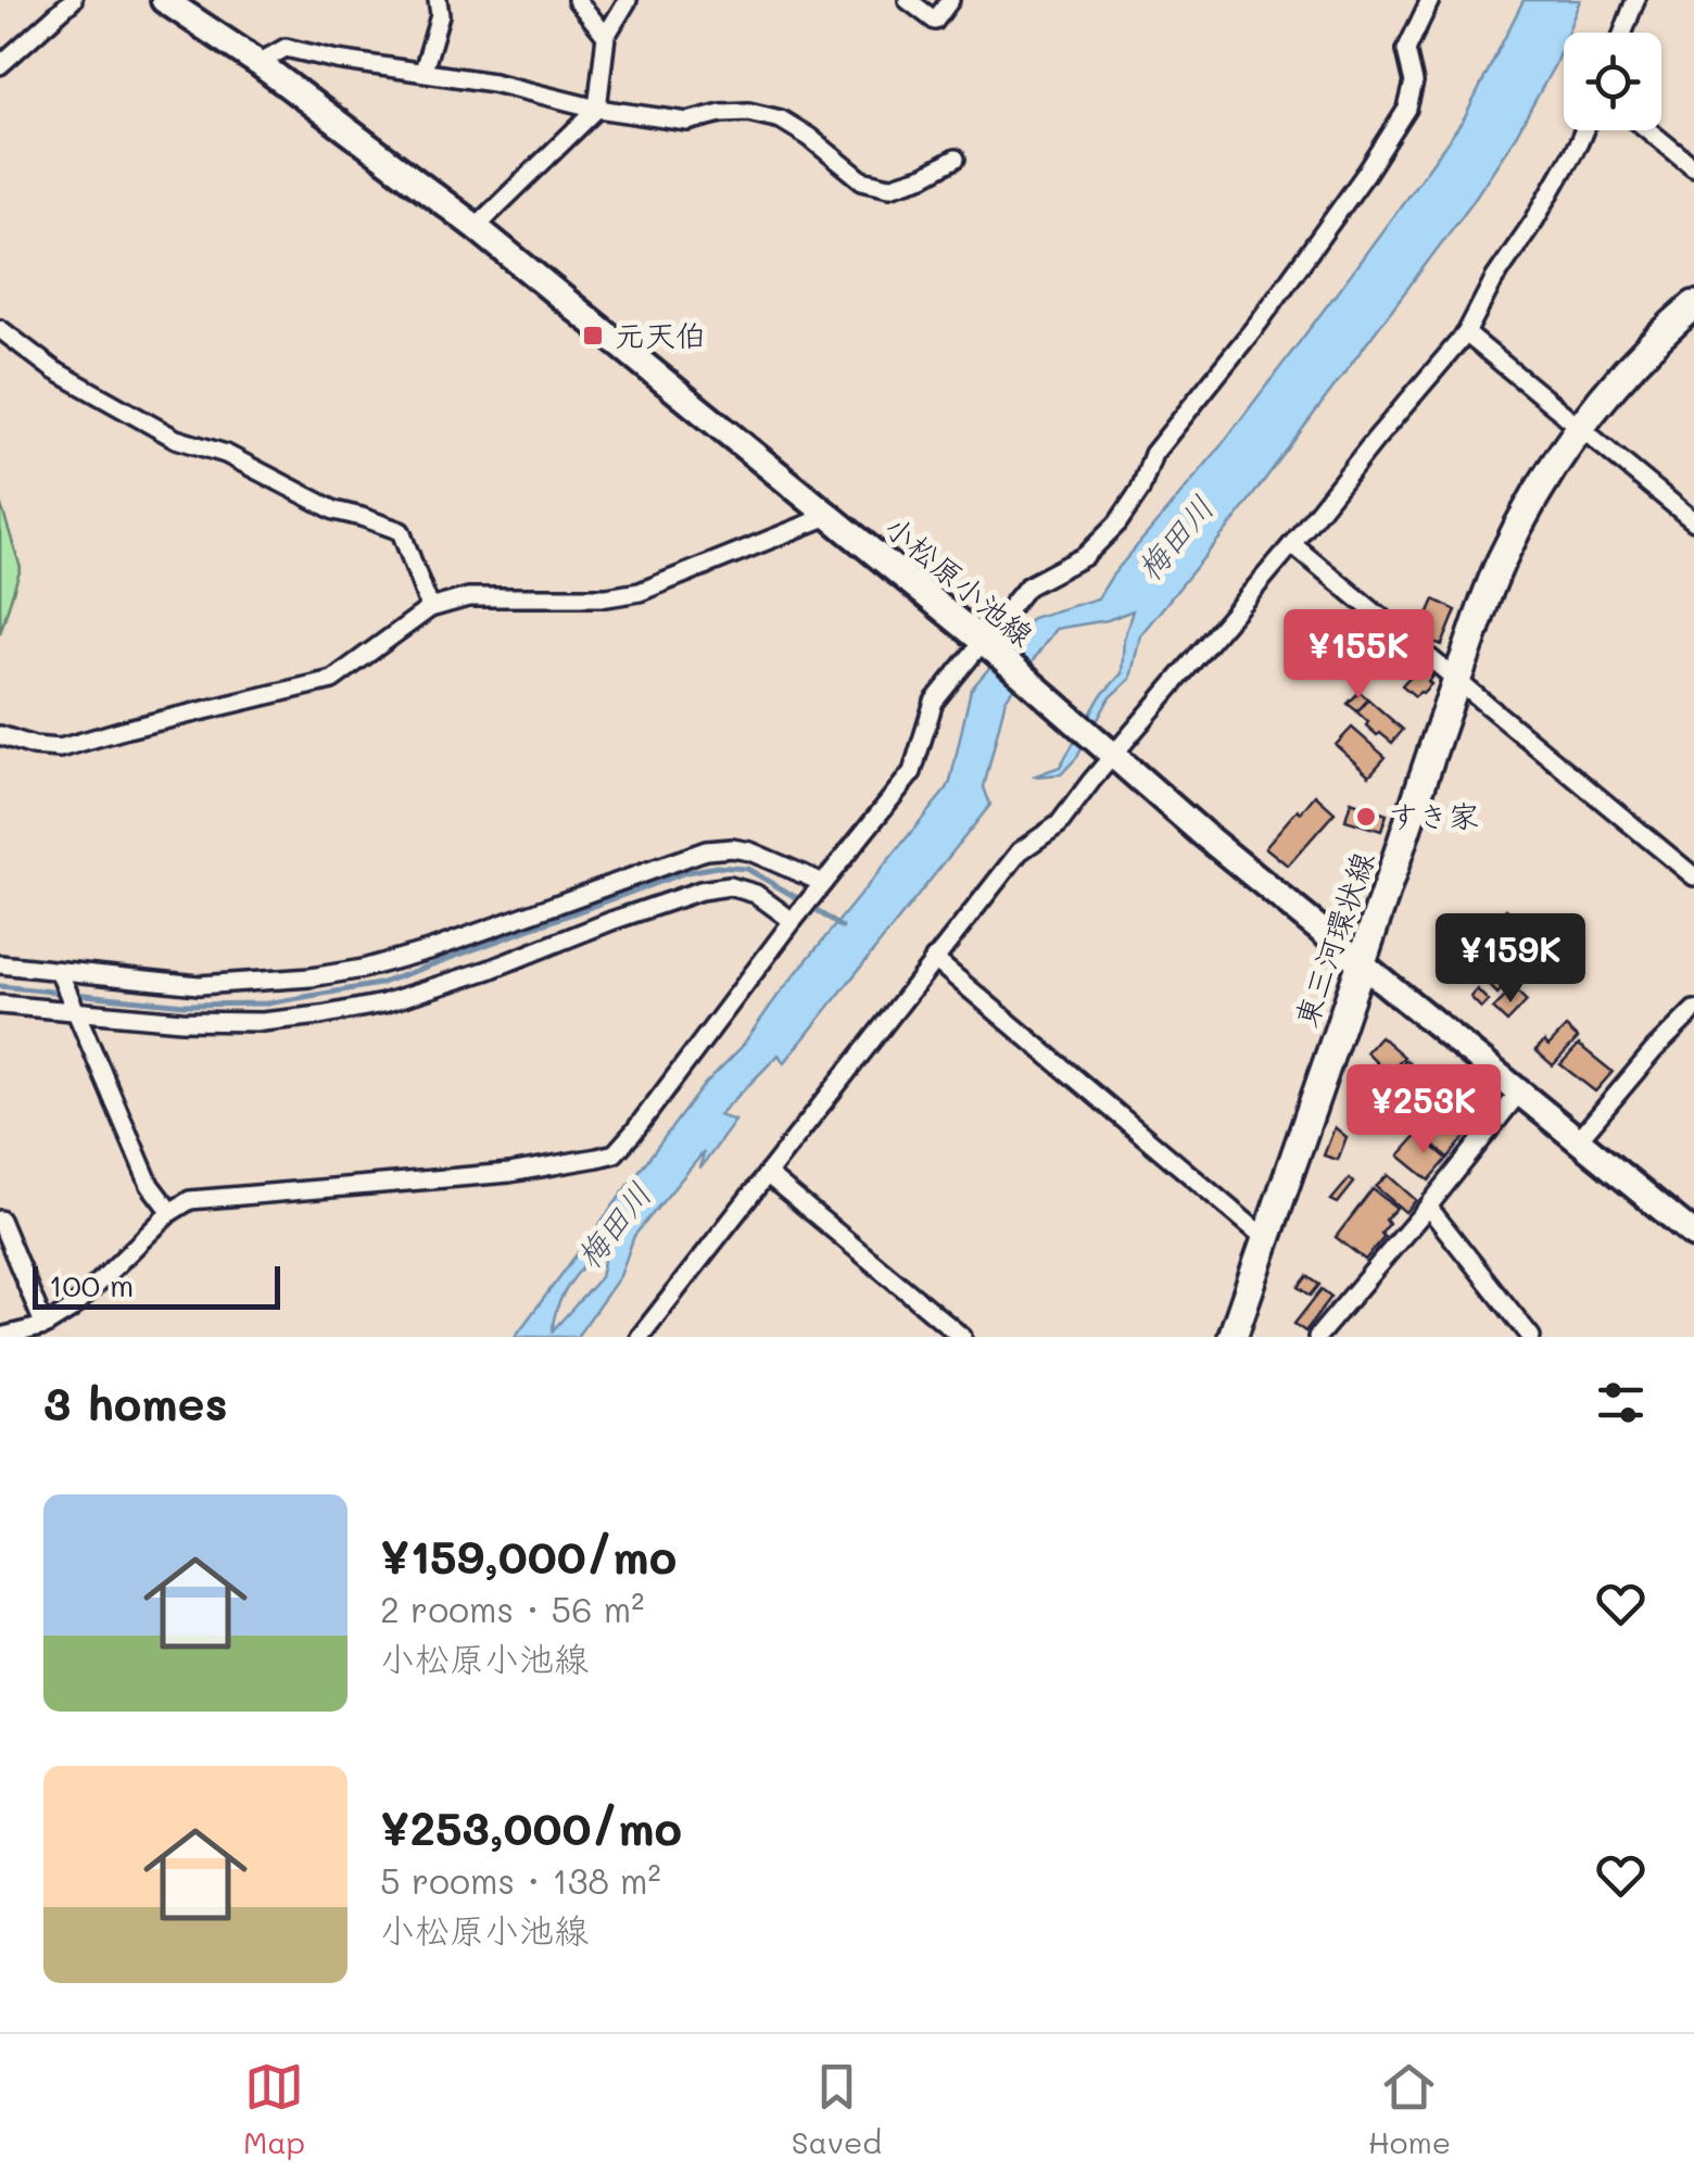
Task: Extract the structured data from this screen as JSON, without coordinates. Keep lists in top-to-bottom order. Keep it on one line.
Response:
{"streets":{"main road":["小松原小池線","東三河環状線"]},"crossings":[["小松原小池線","東三河環状線"]],"water":["梅田川"],"places":{"transit":["元天伯"],"other":["すき家"]},"scale_bar":"100 m","page":{"price":["¥155K","¥159K","¥253K"],"scale":"100 m","heading":"3 homes","list":[{"name":"¥159,000/mo","note":"2 rooms · 56 m² · 小松原小池線"},{"name":"¥253,000/mo","note":"5 rooms · 138 m² · 小松原小池線"}],"tabs":["Map","Saved","Home"]}}
